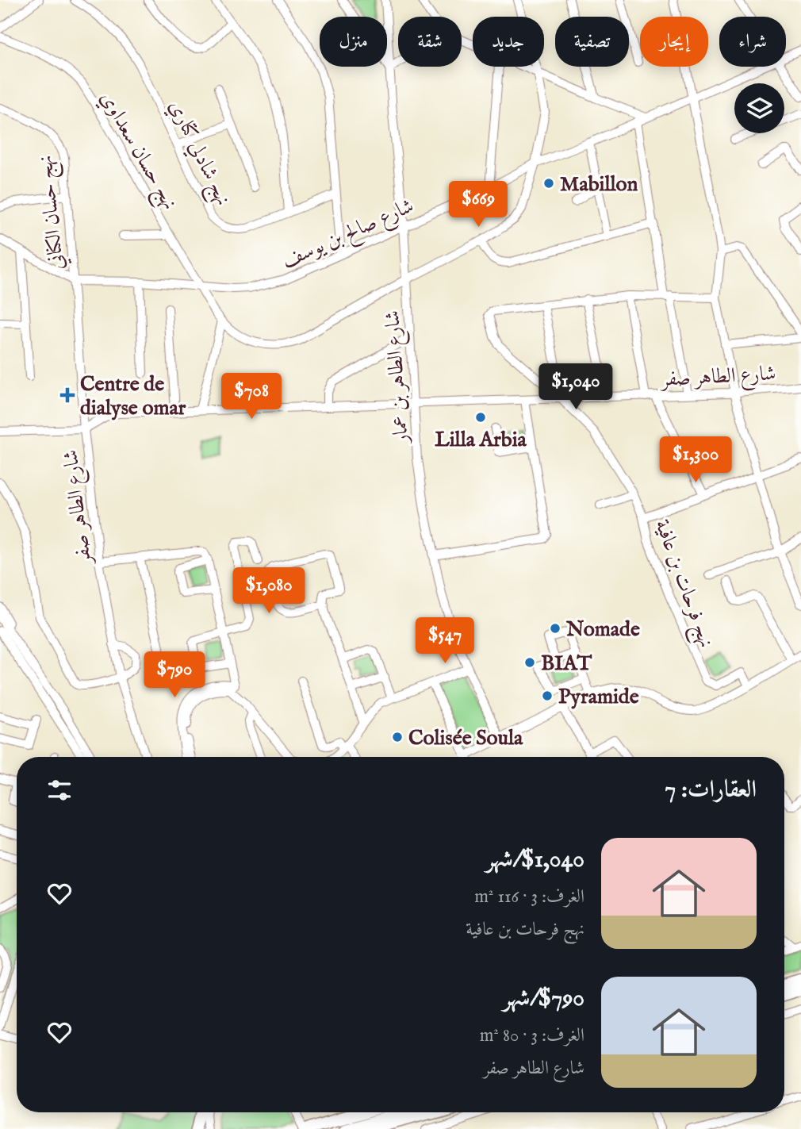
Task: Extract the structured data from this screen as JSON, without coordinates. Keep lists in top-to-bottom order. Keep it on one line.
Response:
{"streets":{"street":["نهج حسان سعداوي","نهج شادلي كتاري","نهج حسان الكناني","شارع صالح بن يوسف","شارع الطاهر صفر","شارع الطاهر بن عمار","نهج فرحات بن عافية"]},"crossings":[["نهج حسان سعداوي","شارع صالح بن يوسف"],["نهج حسان الكناني","شارع صالح بن يوسف"],["نهج حسان الكناني","شارع الطاهر صفر"],["شارع صالح بن يوسف","شارع الطاهر بن عمار"],["شارع الطاهر صفر","شارع الطاهر بن عمار"],["شارع الطاهر صفر","نهج فرحات بن عافية"]],"places":{"other":["Mabillon","Lilla Arbia","Nomade","BIAT","Pyramide","Colisée Soula"],"health":["Centre de dialyse omar"]},"page":{"chip":["شراء","إيجار","تصفية","جديد","شقة","منزل"],"price":["$669","$1,040","$708","$1,300","$1,080","$547","$790"],"heading":"العقارات: 7","list":[{"name":"$1,040/شهر","note":"الغرف: 3 · 116 m² · نهج فرحات بن عافية"},{"name":"$790/شهر","note":"الغرف: 3 · 80 m² · شارع الطاهر صفر"}]}}
